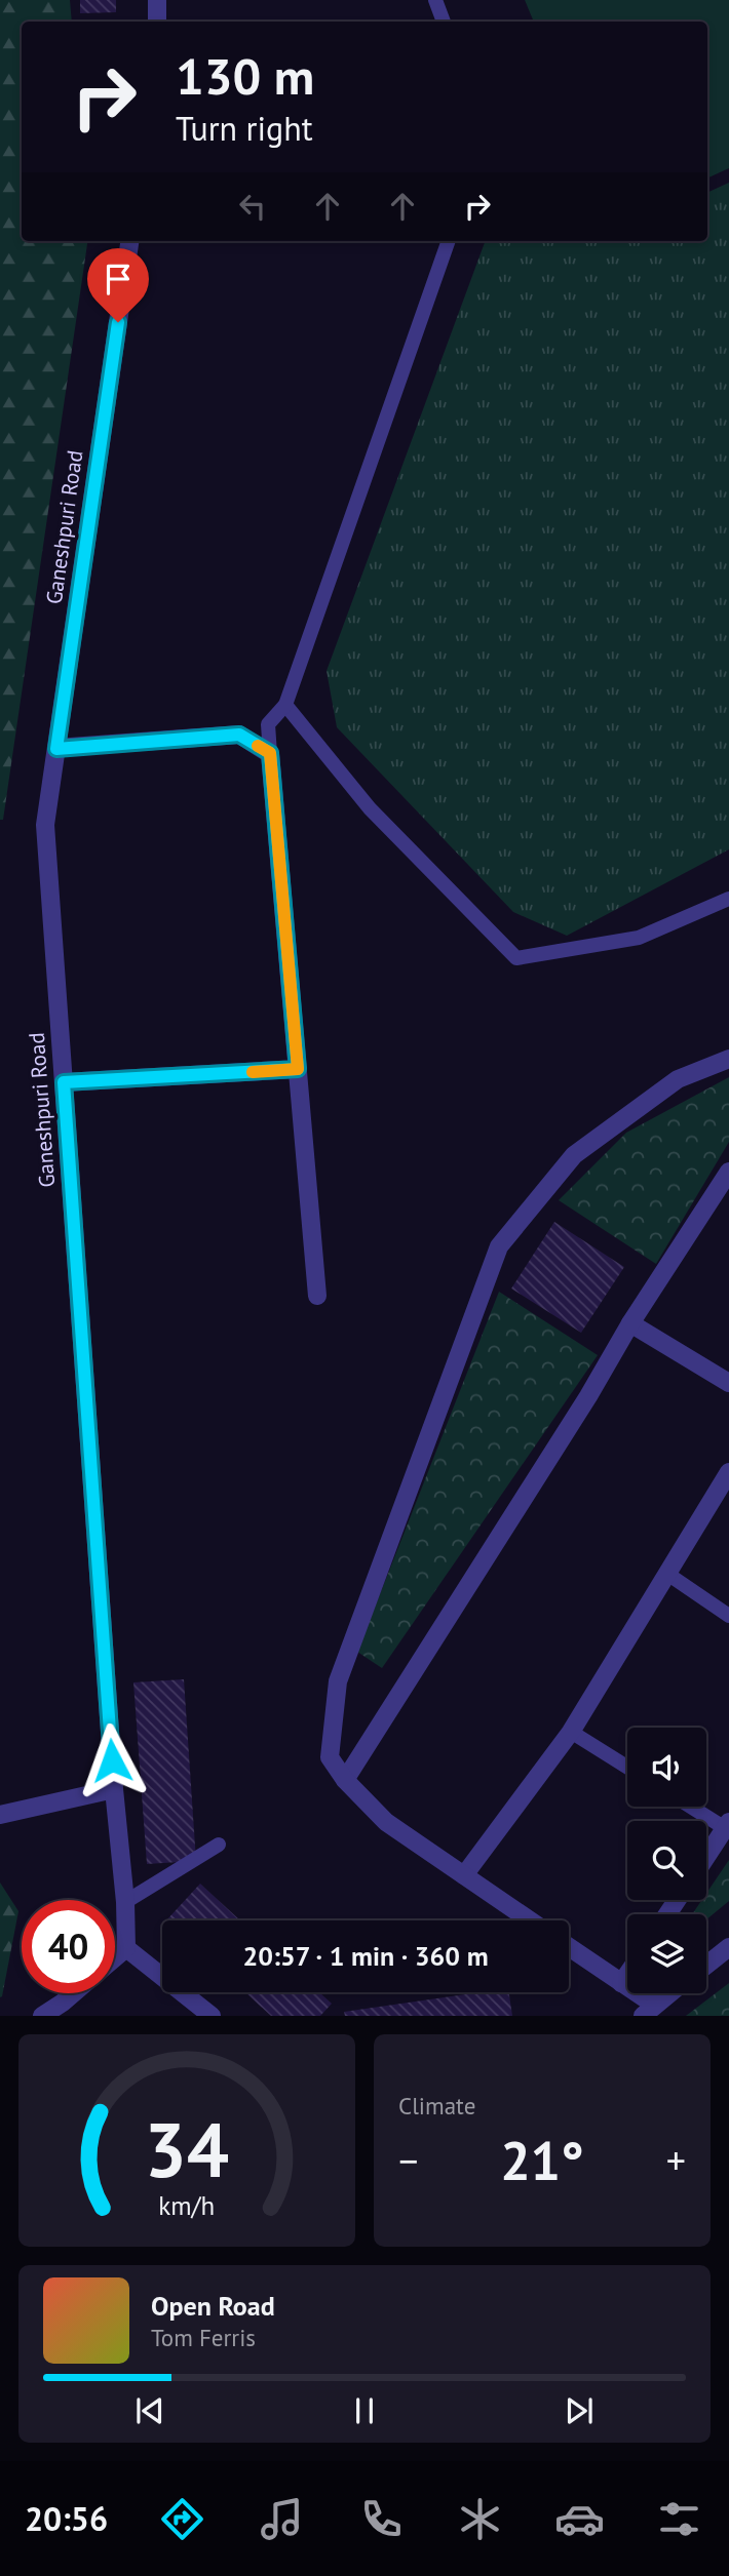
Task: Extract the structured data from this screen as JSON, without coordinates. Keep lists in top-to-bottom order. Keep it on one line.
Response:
{"streets":{"street":["Ganeshpuri Road"]},"page":{"turn":["130 m","Turn right"],"limit":"40","trip":"20:57 · 1 min · 360 m","tile":"Climate","heat":["−","21°","+"],"song":["Open Road","Tom Ferris"],"tabs":"20:56","gauge":["34","km/h"]}}
